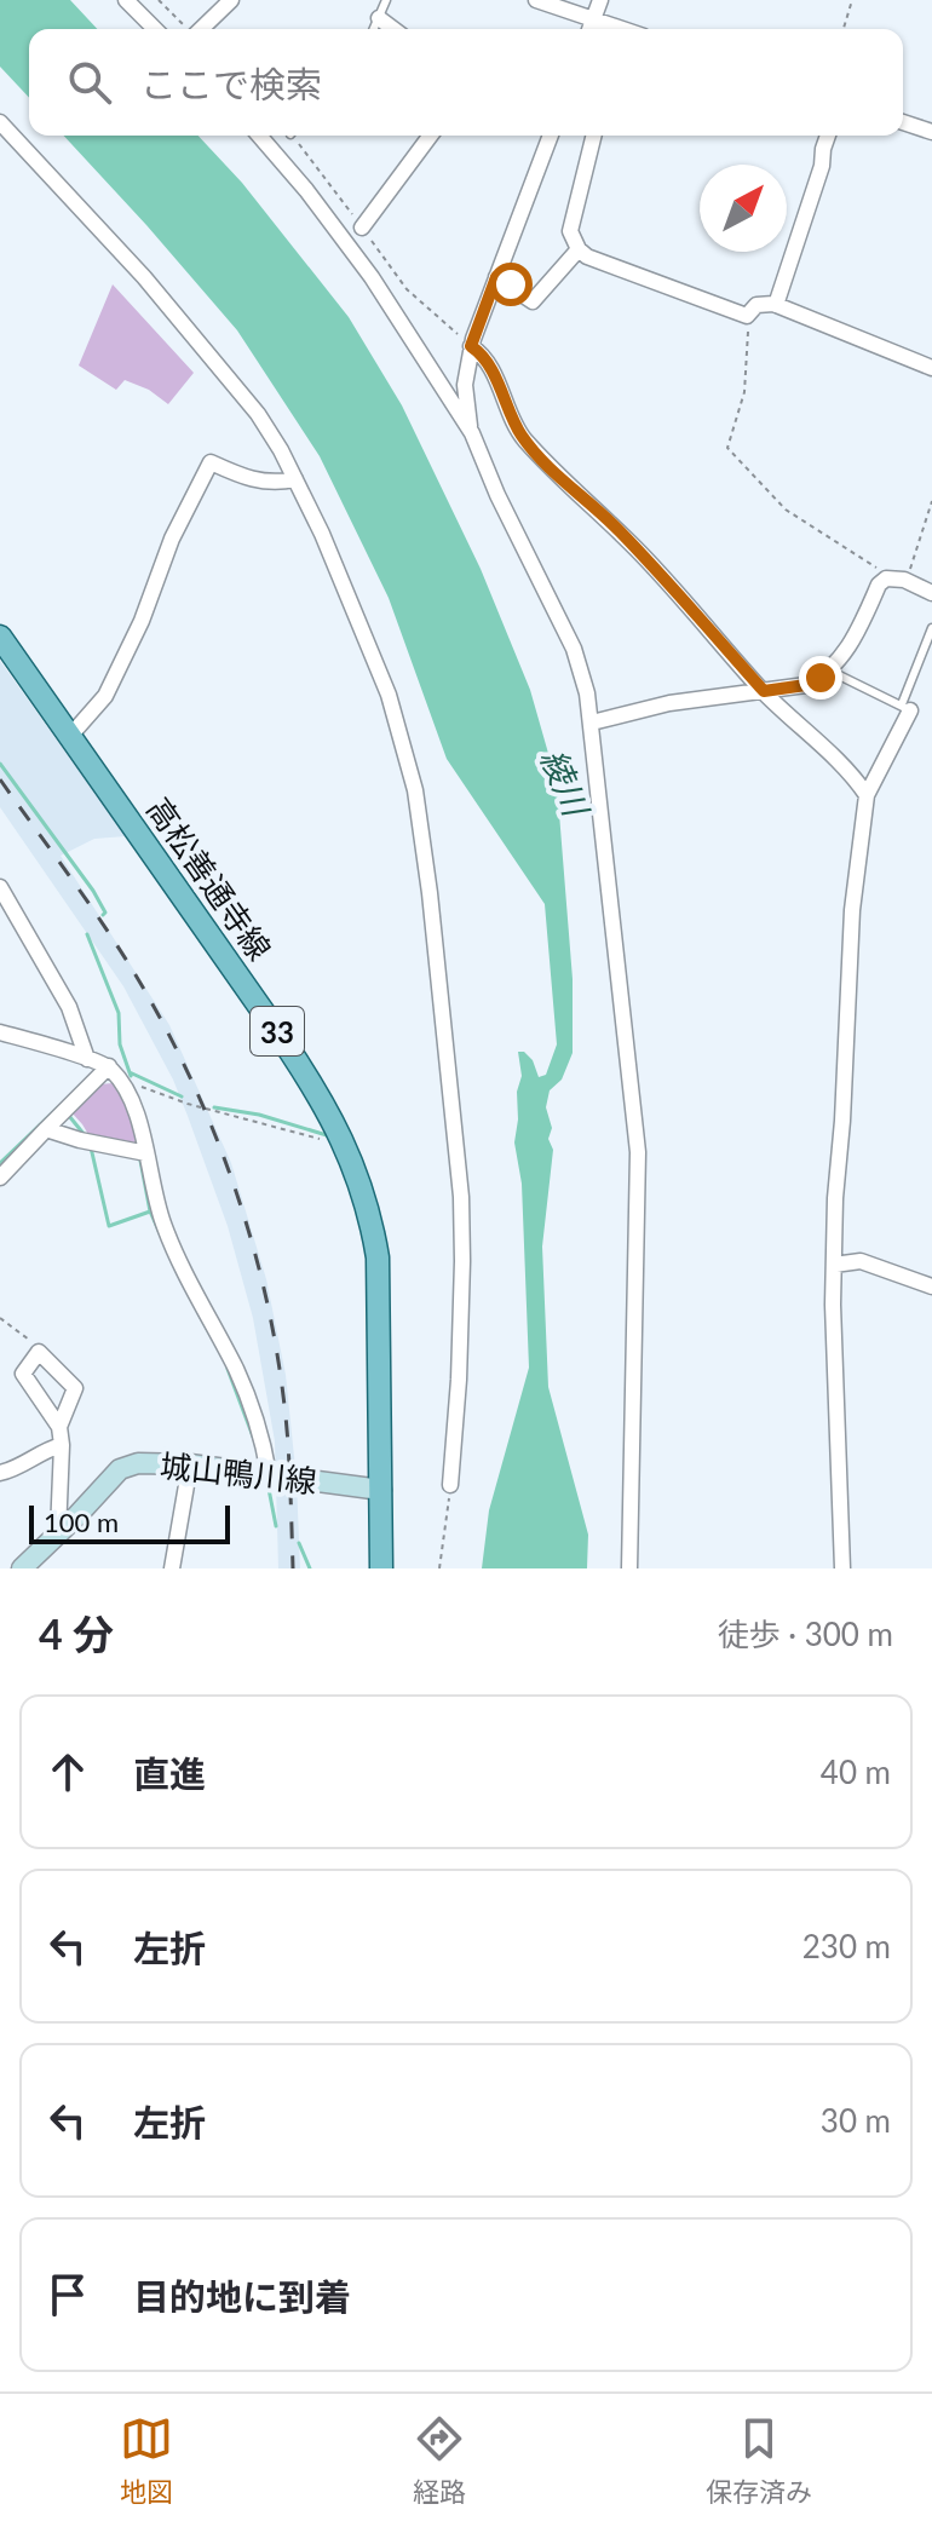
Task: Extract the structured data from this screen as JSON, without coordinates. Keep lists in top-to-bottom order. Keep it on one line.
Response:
{"streets":{"main road":["高松善通寺線","33","城山鴨川線"]},"crossings":[["高松善通寺線","城山鴨川線"]],"water":["綾川"],"scale_bar":"100 m","north":"top right","page":{"search":"ここで検索","scale":"100 m","heading":["4 分","徒歩 · 300 m"],"list":[["直進","40 m"],["左折","230 m"],["左折","30 m"],"目的地に到着"],"nav":["地図","経路","保存済み"]}}
